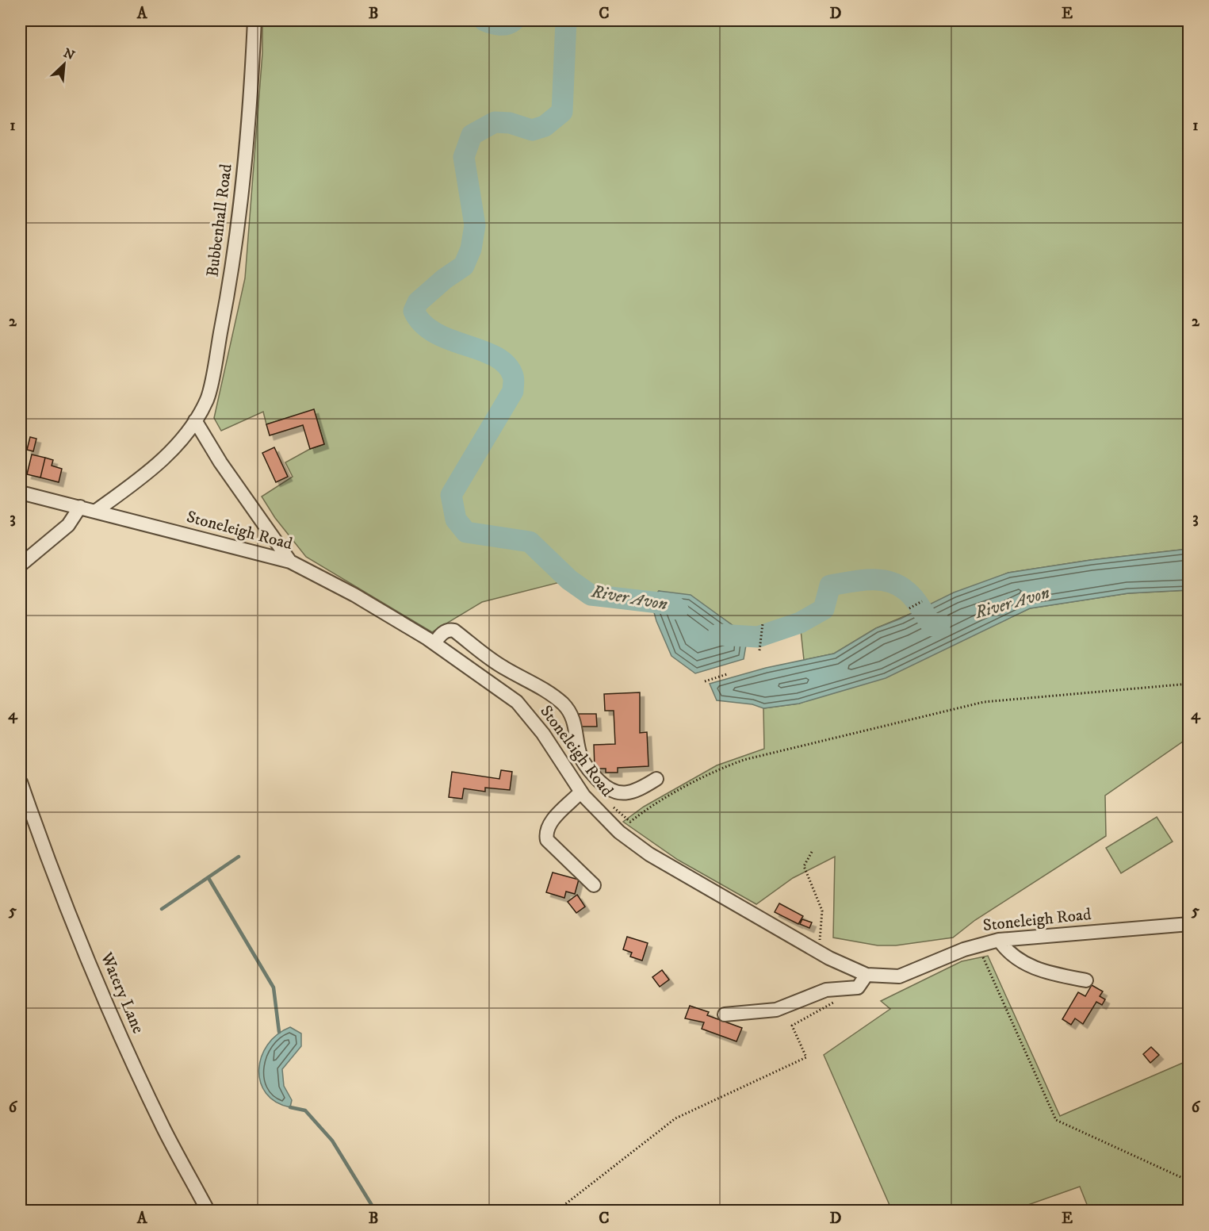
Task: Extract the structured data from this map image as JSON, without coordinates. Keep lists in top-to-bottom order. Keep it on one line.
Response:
{"streets":{"street":["Bubbenhall Road","Stoneleigh Road","Watery Lane"]},"crossings":[["Bubbenhall Road","Stoneleigh Road"]],"water":["River Avon"],"north":"top right","grid":{"columns":["A","B","C","D","E"],"rows":["1","2","3","4","5","6"]}}
